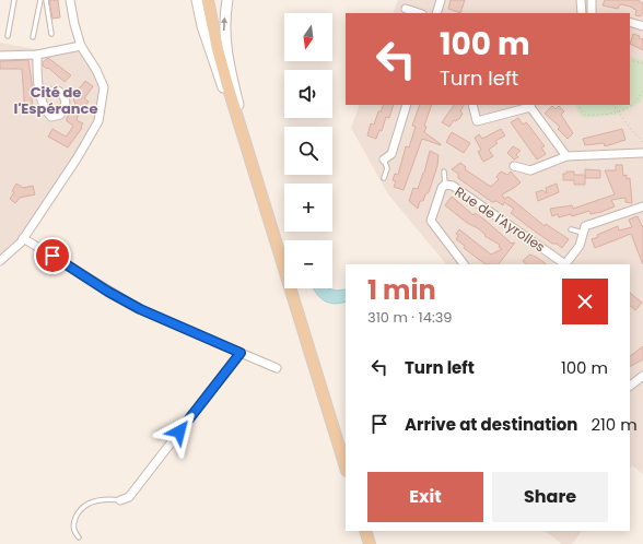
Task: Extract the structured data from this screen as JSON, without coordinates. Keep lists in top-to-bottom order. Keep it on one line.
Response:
{"streets":{"street":["Rue de l'Ayrolles"]},"districts":["Cité de l'Espérance"],"north":"bottom","page":{"map_buttons":["+","−"],"turn":["100 m","Turn left"],"heading":["1 min","310 m · 14:39"],"list":[{"name":"Turn left","value":"100 m"},{"name":"Arrive at destination","value":"210 m"}],"buttons":["Exit","Share"]}}
